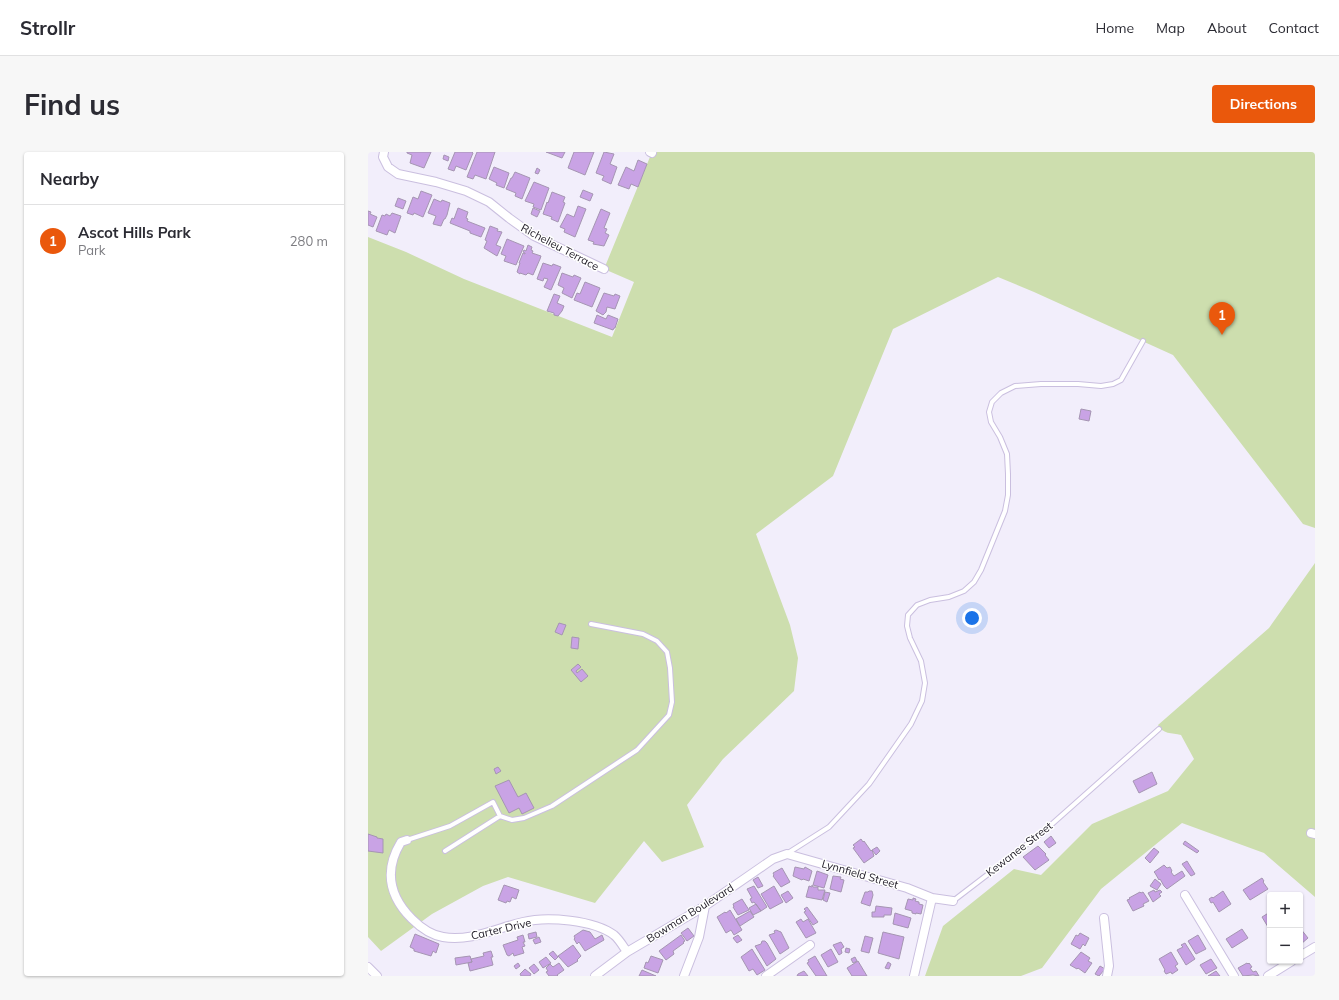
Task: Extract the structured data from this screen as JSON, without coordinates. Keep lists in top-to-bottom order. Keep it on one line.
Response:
{"streets":{"street":["Richelieu Terrace","Kewanee Street","Lynnfield Street","Bowman Boulevard","Carter Drive"]},"crossings":[["Kewanee Street","Lynnfield Street"],["Lynnfield Street","Bowman Boulevard"],["Bowman Boulevard","Carter Drive"]],"page":{"header":"Strollr","nav":["Home","Map","About","Contact"],"buttons":"Directions","title":"Find us","heading":"Nearby","list":[{"mark":"1","name":"Ascot Hills Park","note":"Park","value":"280 m"}],"pins":"1","map_buttons":["+","−"]}}
